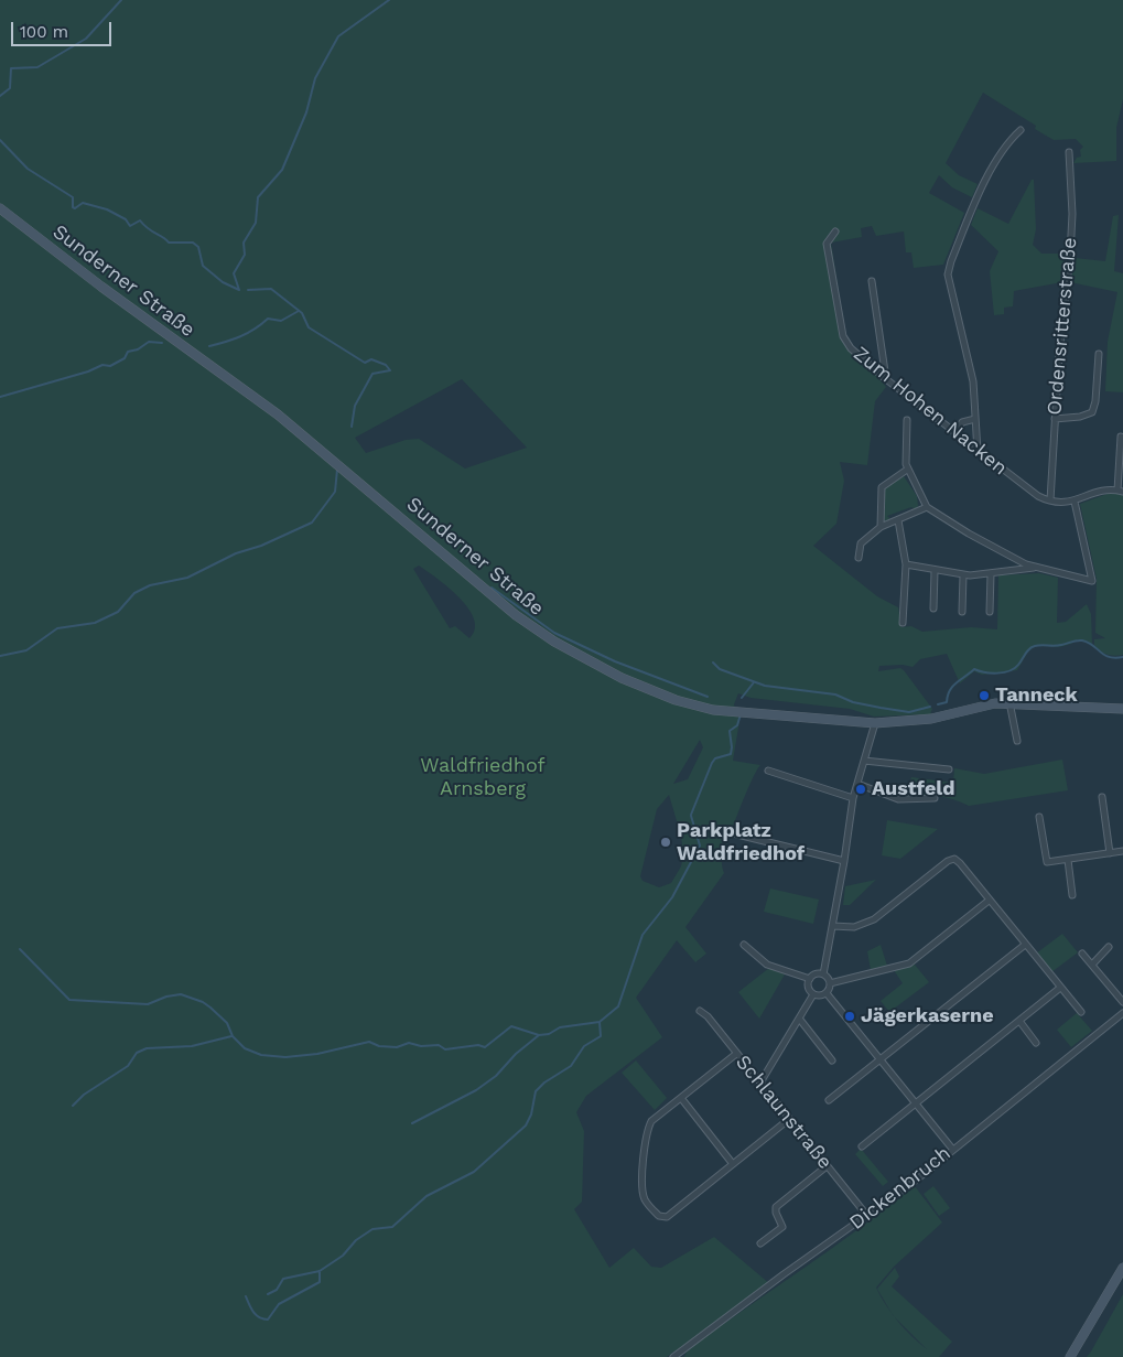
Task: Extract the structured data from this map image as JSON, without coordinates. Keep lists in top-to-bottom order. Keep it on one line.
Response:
{"streets":{"main road":["Sunderner Straße"],"street":["Ordensritterstraße","Zum Hohen Nacken","Schlaunstraße","Dickenbruch"]},"crossings":[["Ordensritterstraße","Zum Hohen Nacken"],["Schlaunstraße","Dickenbruch"]],"parks":["Waldfriedhof Arnsberg"],"places":["Tanneck","Austfeld","Parkplatz Waldfriedhof","Jägerkaserne"],"scale_bar":"100 m"}
